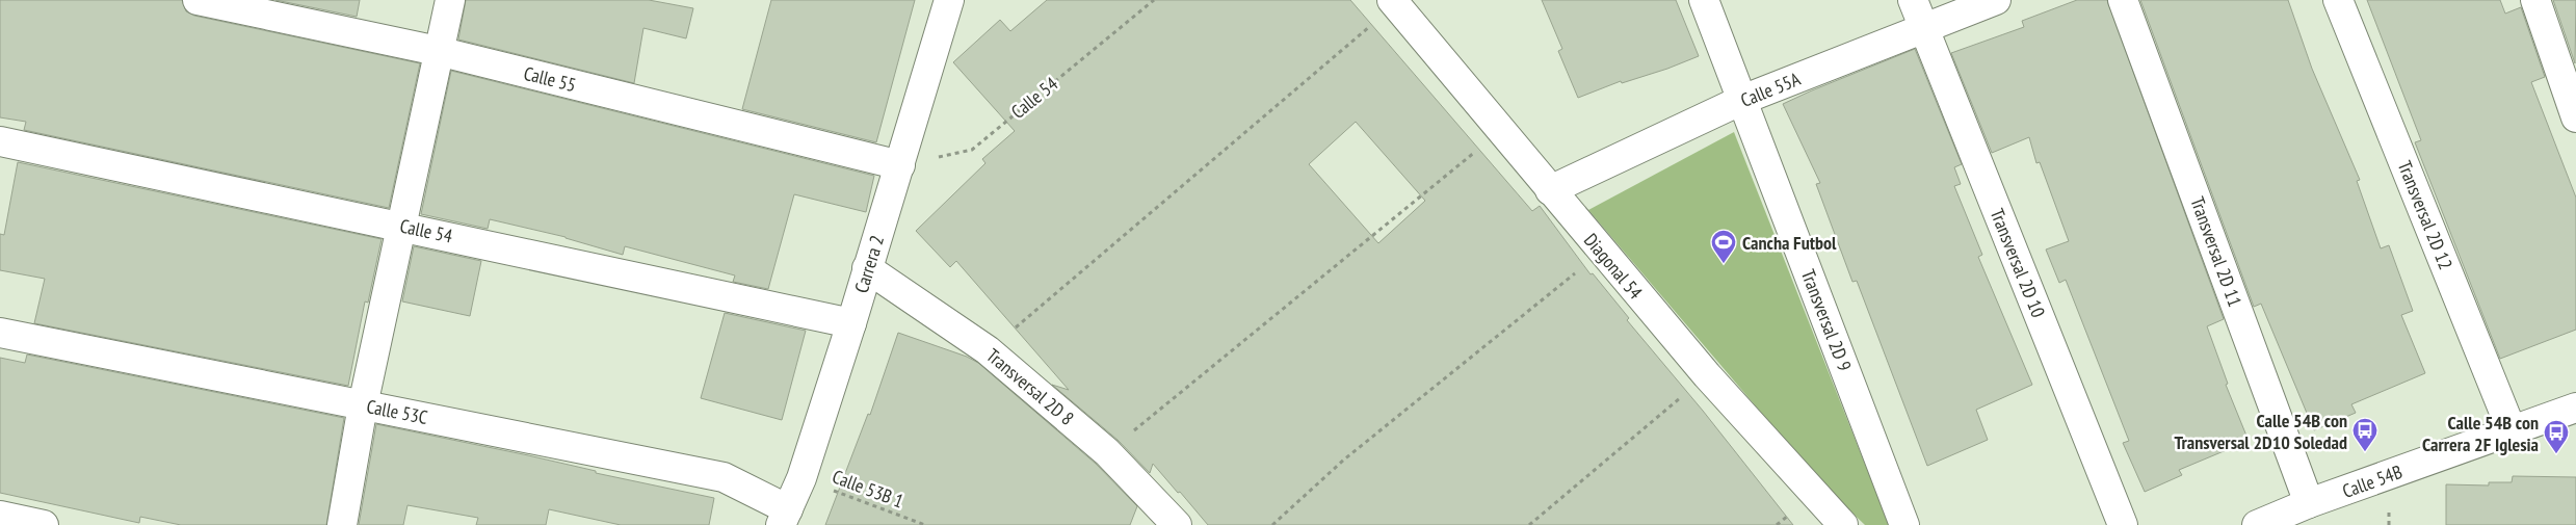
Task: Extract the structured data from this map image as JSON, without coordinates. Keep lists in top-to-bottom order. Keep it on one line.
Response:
{"streets":{"street":["Calle 55","Calle 55A","Calle 54","Transversal 2D 12","Transversal 2D 11","Transversal 2D 10","Carrera 2","Diagonal 54","Transversal 2D 9","Transversal 2D 8","Calle 53C","Calle 54B"],"path":["Calle 53B 1"]},"crossings":[["Calle 55","Calle 54"],["Calle 55","Carrera 2"],["Calle 55A","Transversal 2D 10"],["Calle 55A","Diagonal 54"],["Calle 55A","Transversal 2D 9"],["Calle 54","Carrera 2"],["Transversal 2D 12","Calle 54B"],["Transversal 2D 11","Calle 54B"],["Carrera 2","Transversal 2D 8"],["Carrera 2","Calle 53C"],["Carrera 2","Calle 53B 1"]],"places":{"sports":["Cancha Futbol"],"bus stop":["Calle 54B con Transversal 2D10 Soledad","Calle 54B con Carrera 2F Iglesia"]}}
